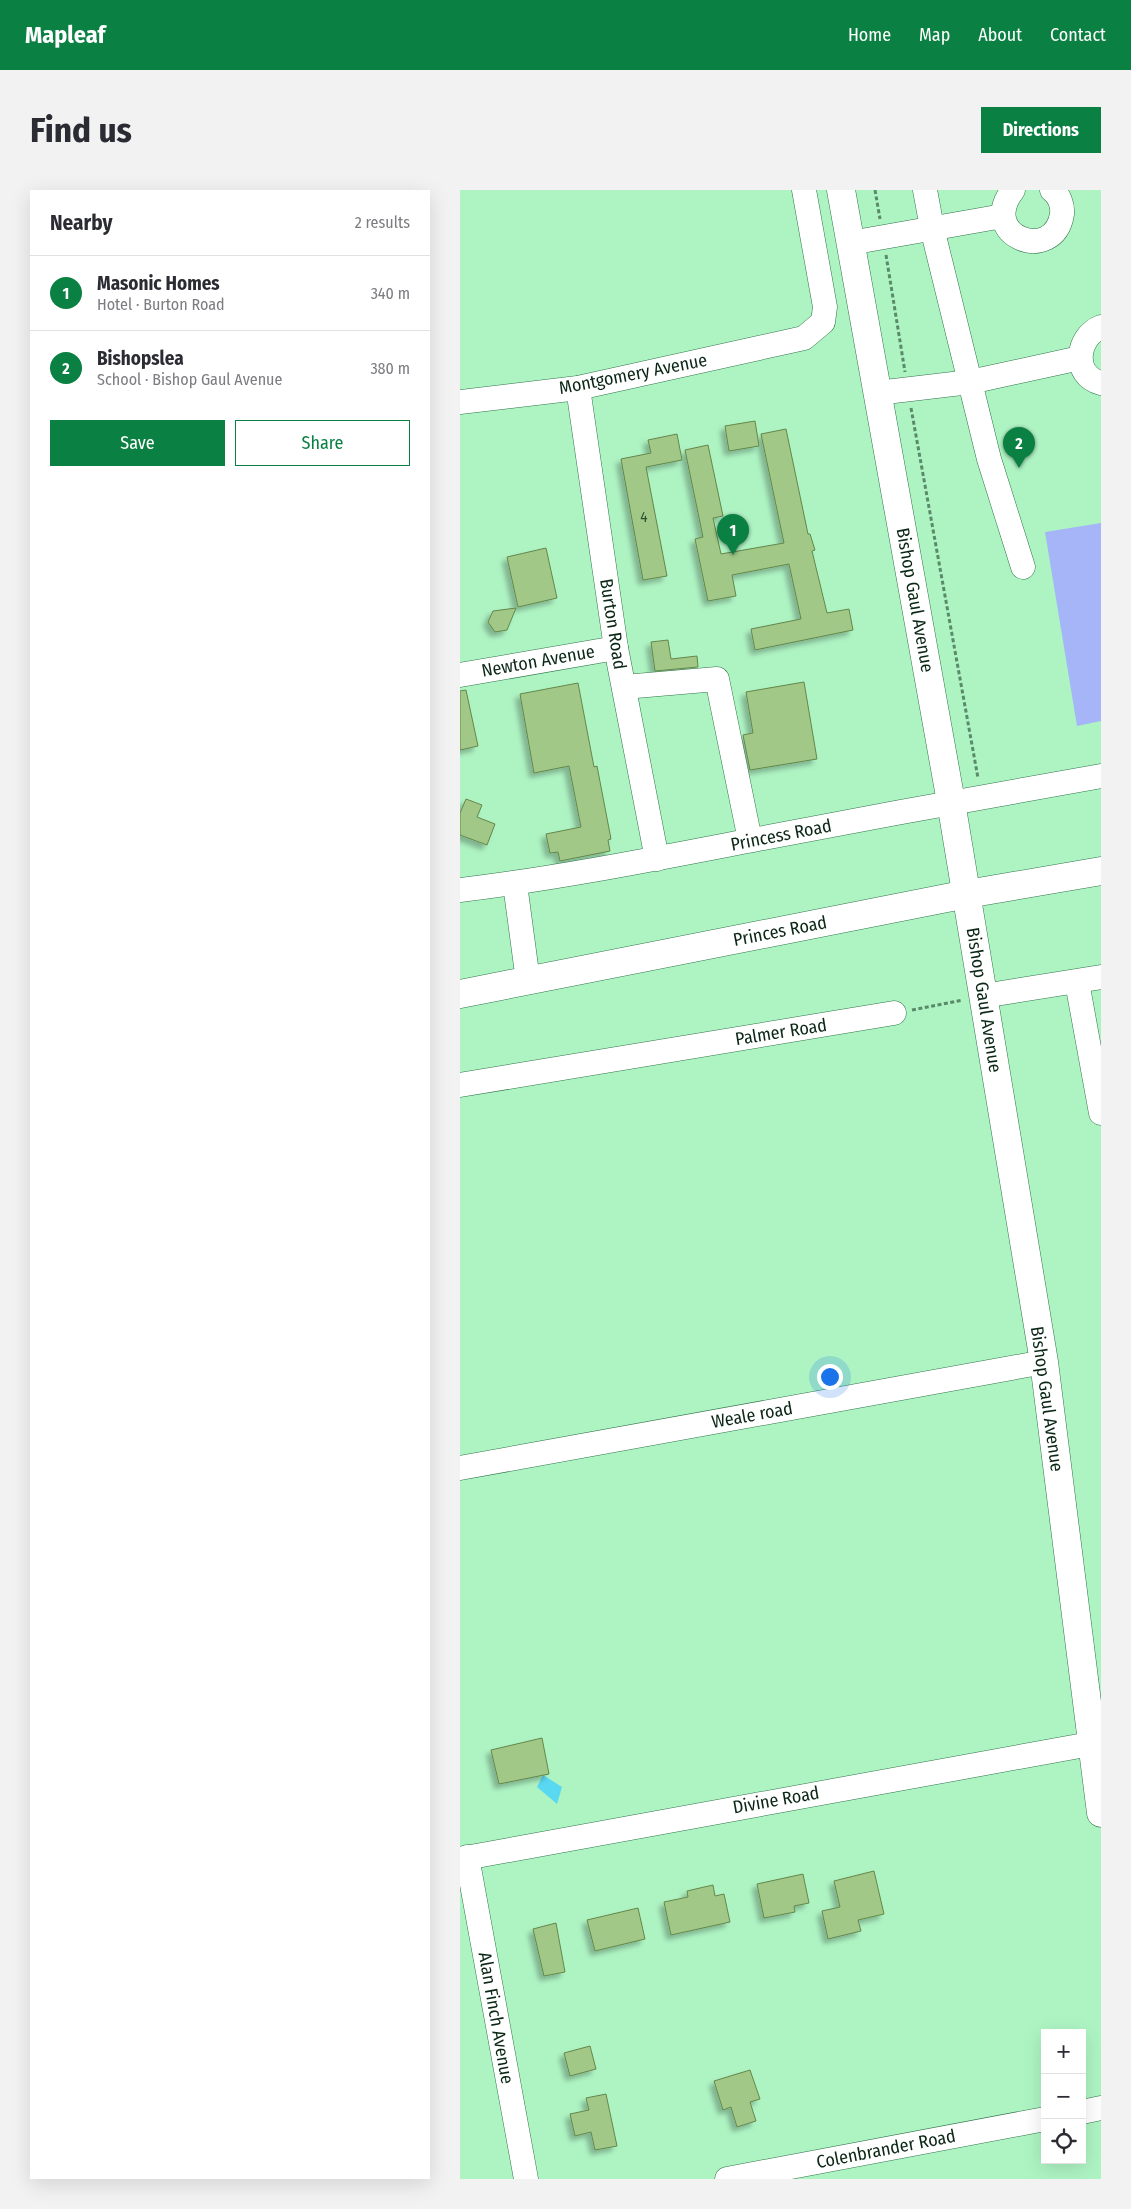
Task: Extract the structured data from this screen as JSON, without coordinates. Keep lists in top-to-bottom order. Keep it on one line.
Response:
{"streets":{"main road":["Bishop Gaul Avenue","Princes Road"],"street":["Montgomery Avenue","Burton Road","Newton Avenue","Princess Road","Palmer Road","Weale road","Divine Road","Alan Finch Avenue","Colenbrander Road"]},"crossings":[["Montgomery Avenue","Burton Road"],["Bishop Gaul Avenue","Princess Road"],["Bishop Gaul Avenue","Princes Road"],["Bishop Gaul Avenue","Weale road"],["Bishop Gaul Avenue","Divine Road"],["Burton Road","Newton Avenue"],["Burton Road","Princess Road"],["Divine Road","Alan Finch Avenue"]],"house_numbers":["4"],"page":{"header":"Mapleaf","nav":["Home","Map","About","Contact"],"buttons":["Directions",["Save","Share"]],"title":"Find us","heading":["Nearby","2 results"],"list":[{"mark":"1","name":"Masonic Homes","note":"Hotel · Burton Road","value":"340 m"},{"mark":"2","name":"Bishopslea","note":"School · Bishop Gaul Avenue","value":"380 m"}],"pins":["2","1"],"map_buttons":["+","−"]}}
